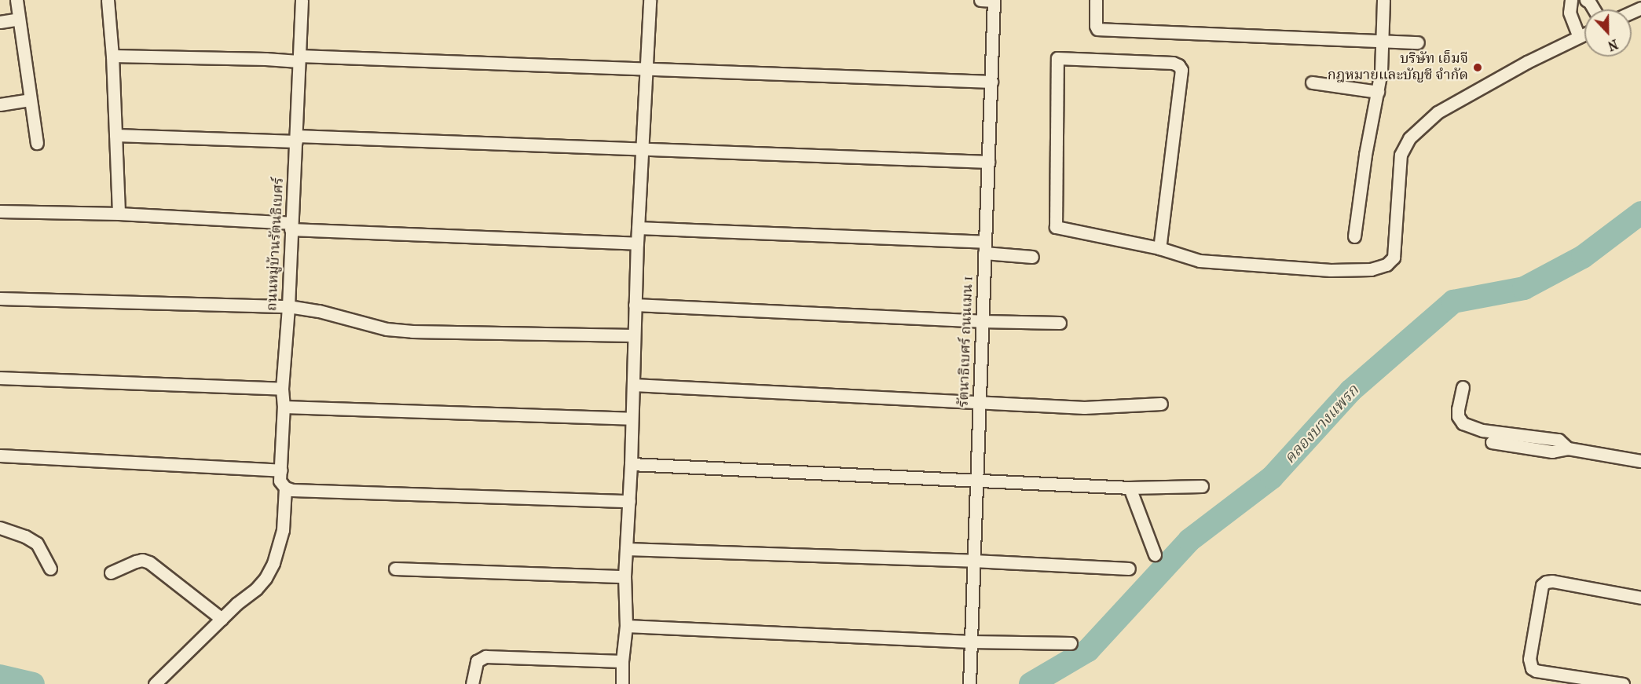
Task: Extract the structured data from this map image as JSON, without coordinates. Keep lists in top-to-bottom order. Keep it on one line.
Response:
{"streets":{"street":["ถนนหมู่บ้านรัตนธิเบศร์","รัตนาธิเบศร์ ถนนเมน 1"]},"water":["คลองบางแพรก"],"places":["บริษัท เอ็มจี กฎหมายและบัญชี จำกัด"],"north":"bottom"}
